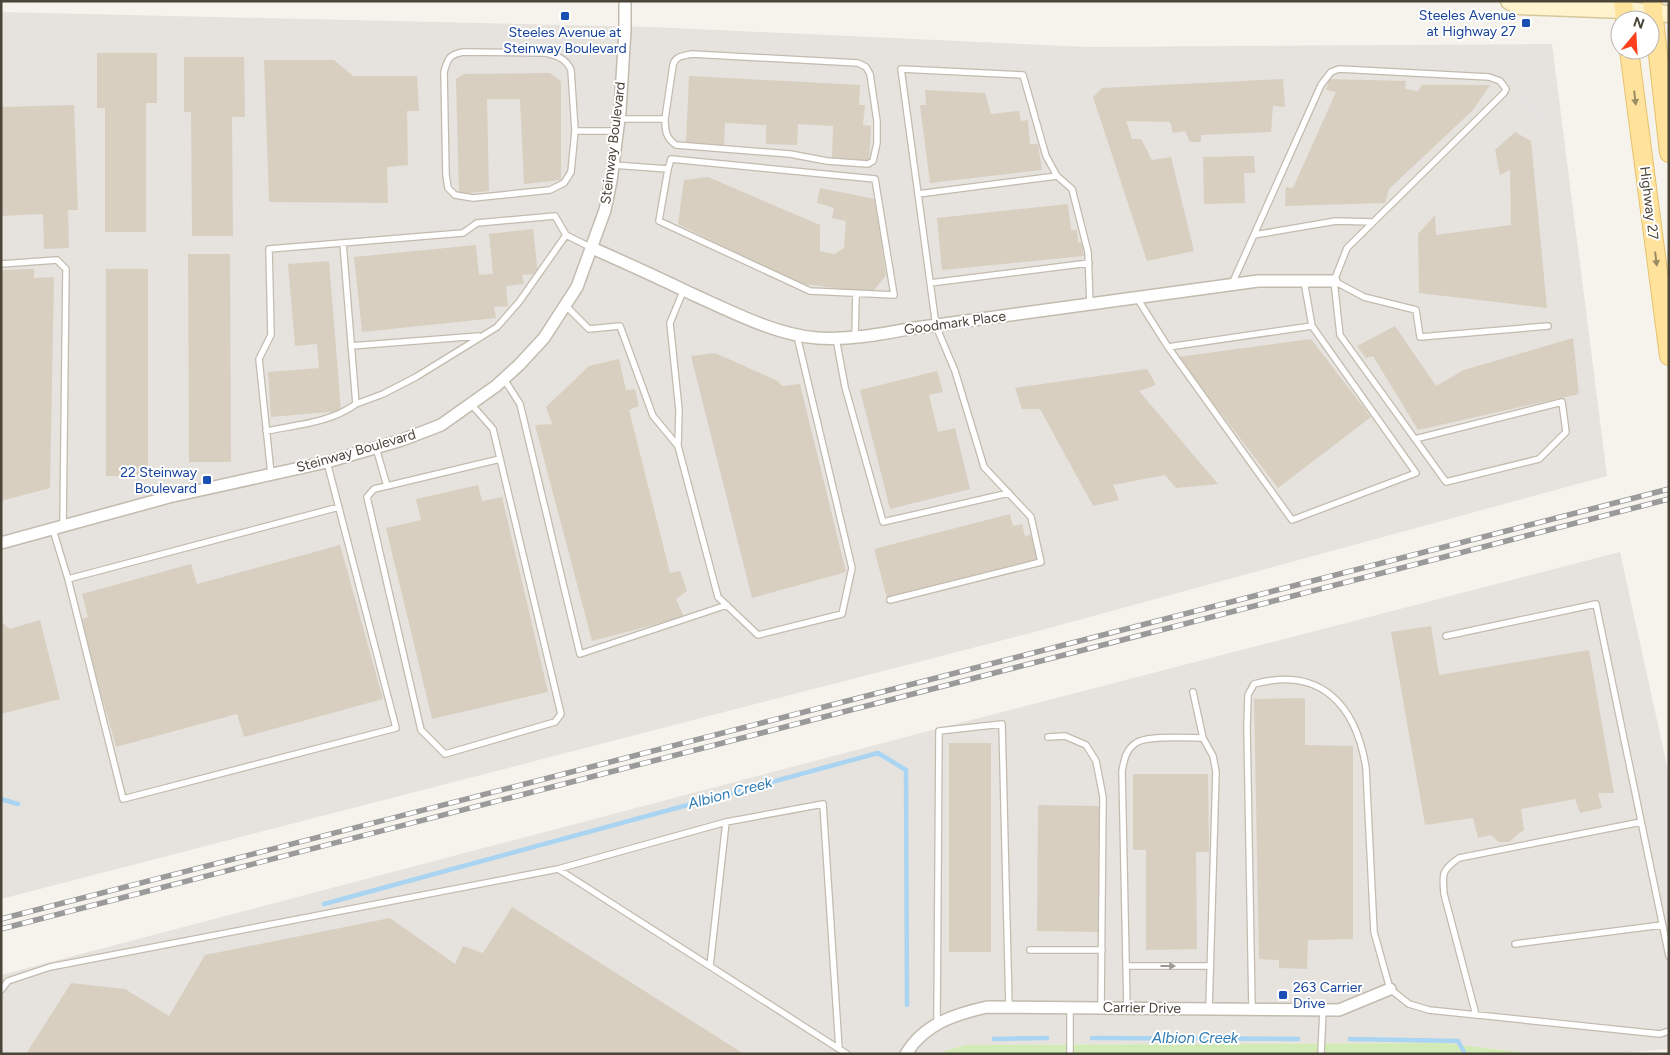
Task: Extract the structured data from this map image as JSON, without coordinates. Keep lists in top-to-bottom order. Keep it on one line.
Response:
{"streets":{"main road":["Highway 27"],"street":["Steinway Boulevard","Goodmark Place","Carrier Drive"]},"crossings":[["Steinway Boulevard","Goodmark Place"]],"water":["Albion Creek"],"places":{"transit":["Steeles Avenue at Steinway Boulevard","Steeles Avenue at Highway 27","22 Steinway Boulevard","263 Carrier Drive"]},"north":"top"}
